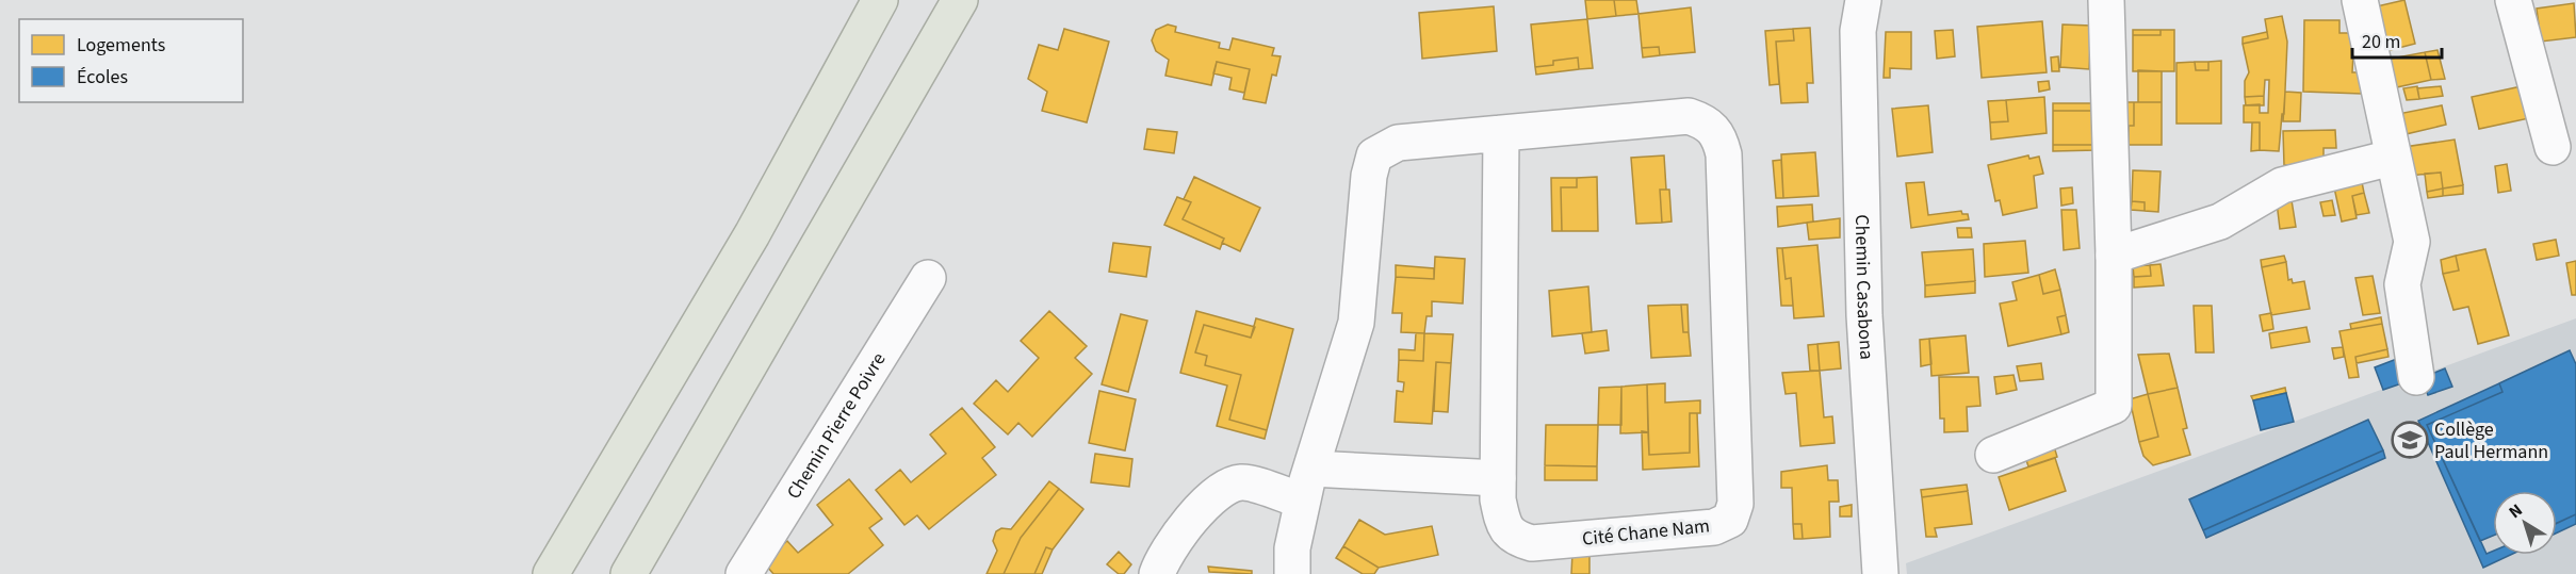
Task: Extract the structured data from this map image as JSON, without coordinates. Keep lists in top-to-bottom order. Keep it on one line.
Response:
{"streets":{"street":["Chemin Casabona","Chemin Pierre Poivre","Cité Chane Nam"]},"places":{"school or university":["Collège Paul Hermann"]},"legend":["Logements","Écoles"],"scale_bar":"20 m","north":"top left"}
